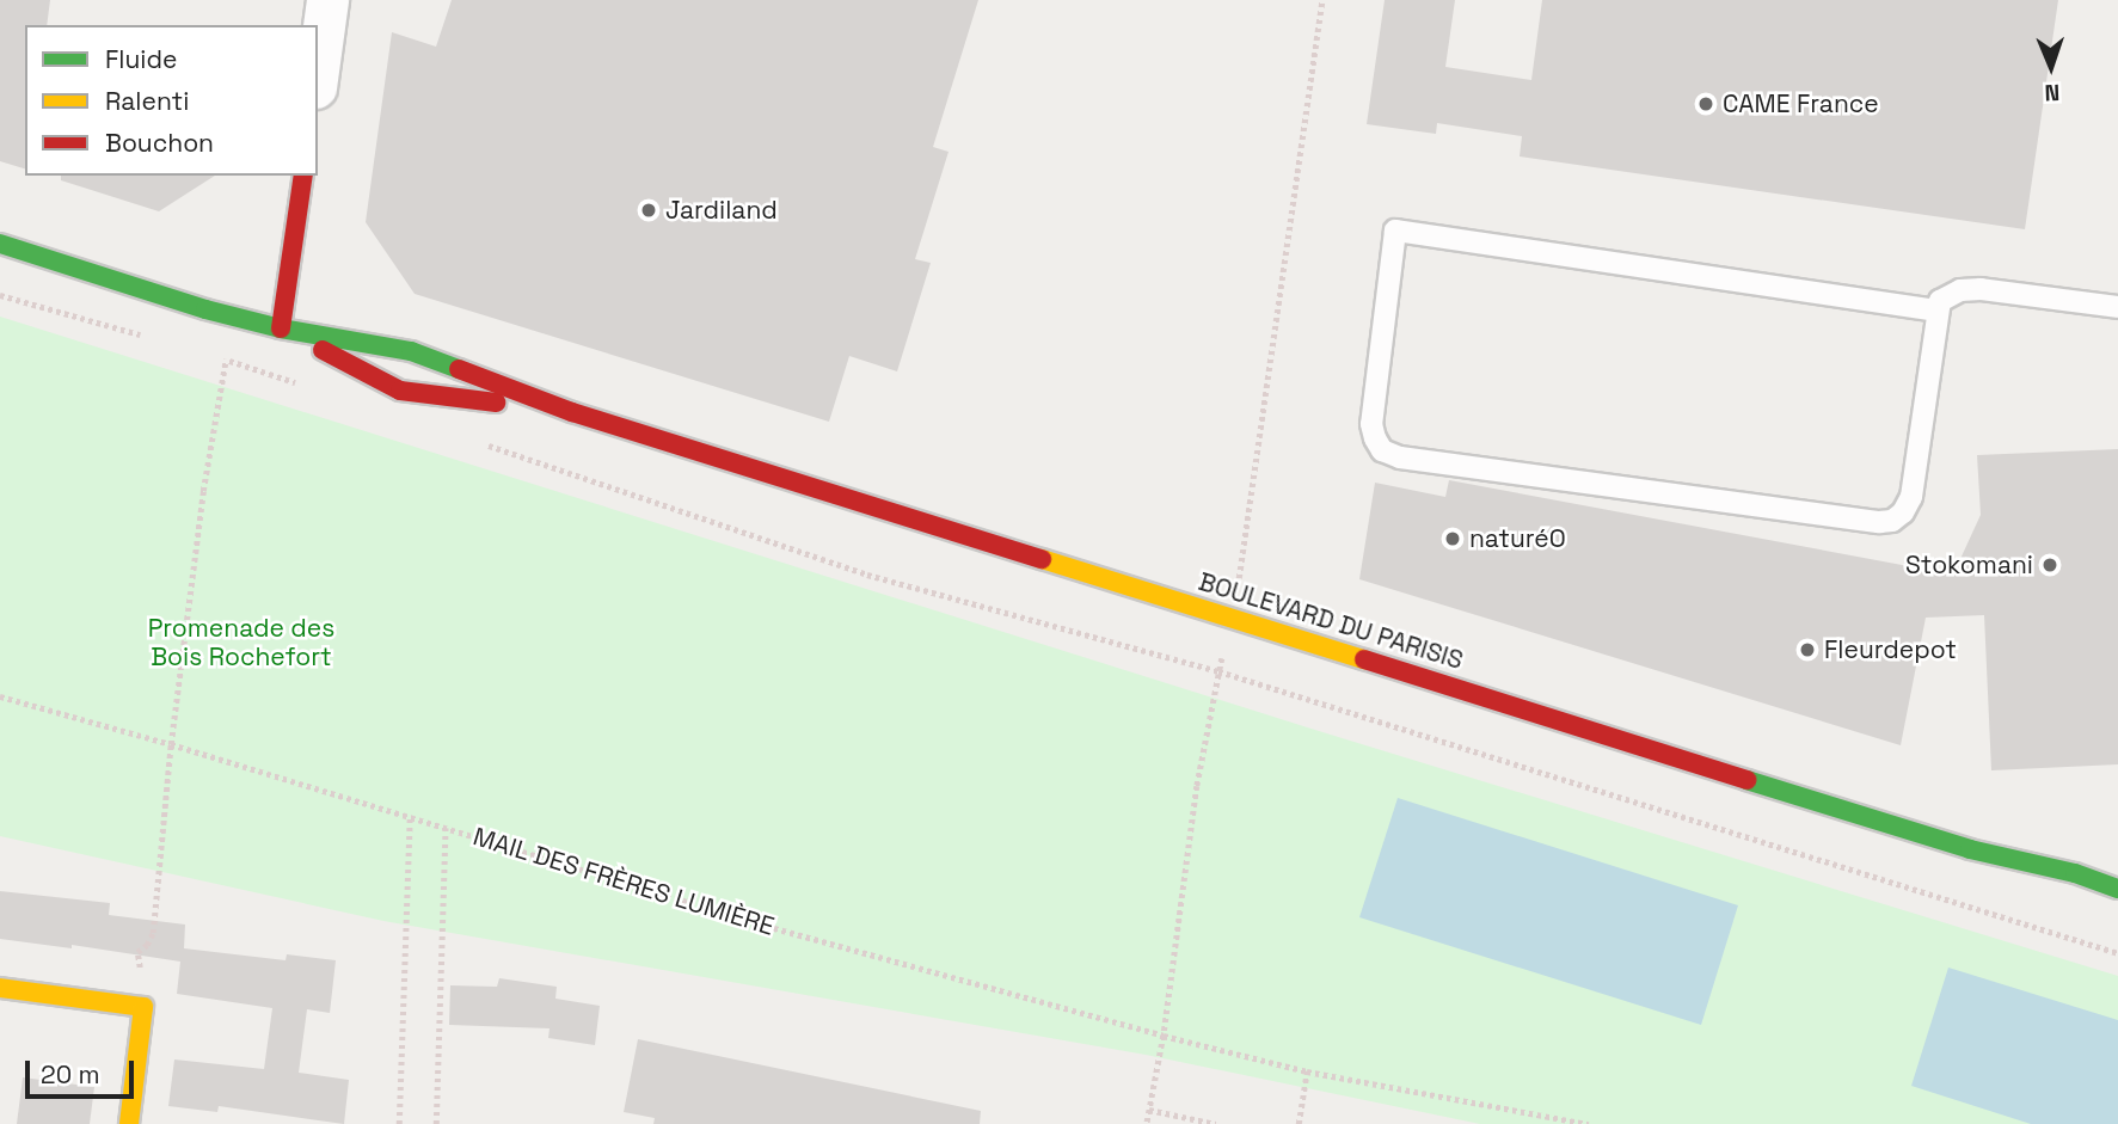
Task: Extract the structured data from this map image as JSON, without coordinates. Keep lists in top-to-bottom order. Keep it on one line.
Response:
{"streets":{"street":["BOULEVARD DU PARISIS"],"path":["MAIL DES FRÈRES LUMIÈRE"]},"parks":["Promenade des Bois Rochefort"],"places":["CAME France","Jardiland","naturéO","Stokomani","Fleurdepot"],"legend":["Fluide","Ralenti","Bouchon"],"scale_bar":"20 m","north":"bottom"}
